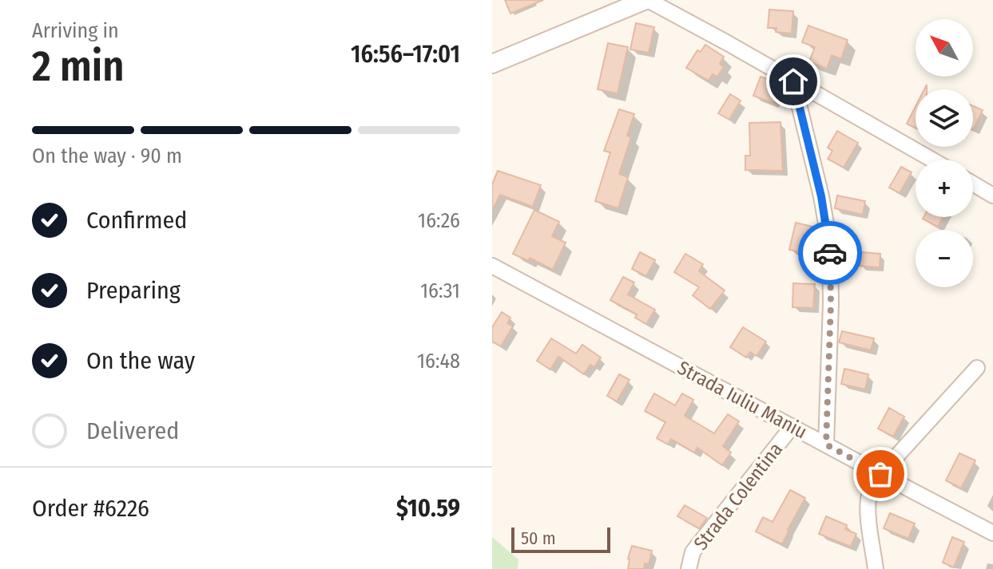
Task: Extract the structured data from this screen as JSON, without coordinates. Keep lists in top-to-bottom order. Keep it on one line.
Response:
{"streets":{"street":["Strada Iuliu Maniu","Strada Colentina"]},"crossings":[["Strada Iuliu Maniu","Strada Colentina"]],"scale_bar":"50 m","north":"top left","page":{"heading":["2 min","Arriving in","16:56–17:01"],"panel":["Order #6226","$10.59"],"map_buttons":["+","−"],"bar":"On the way · 90 m","list":[["Confirmed","16:26"],["Preparing","16:31"],["On the way","16:48"],"Delivered"],"scale":"50 m"}}
